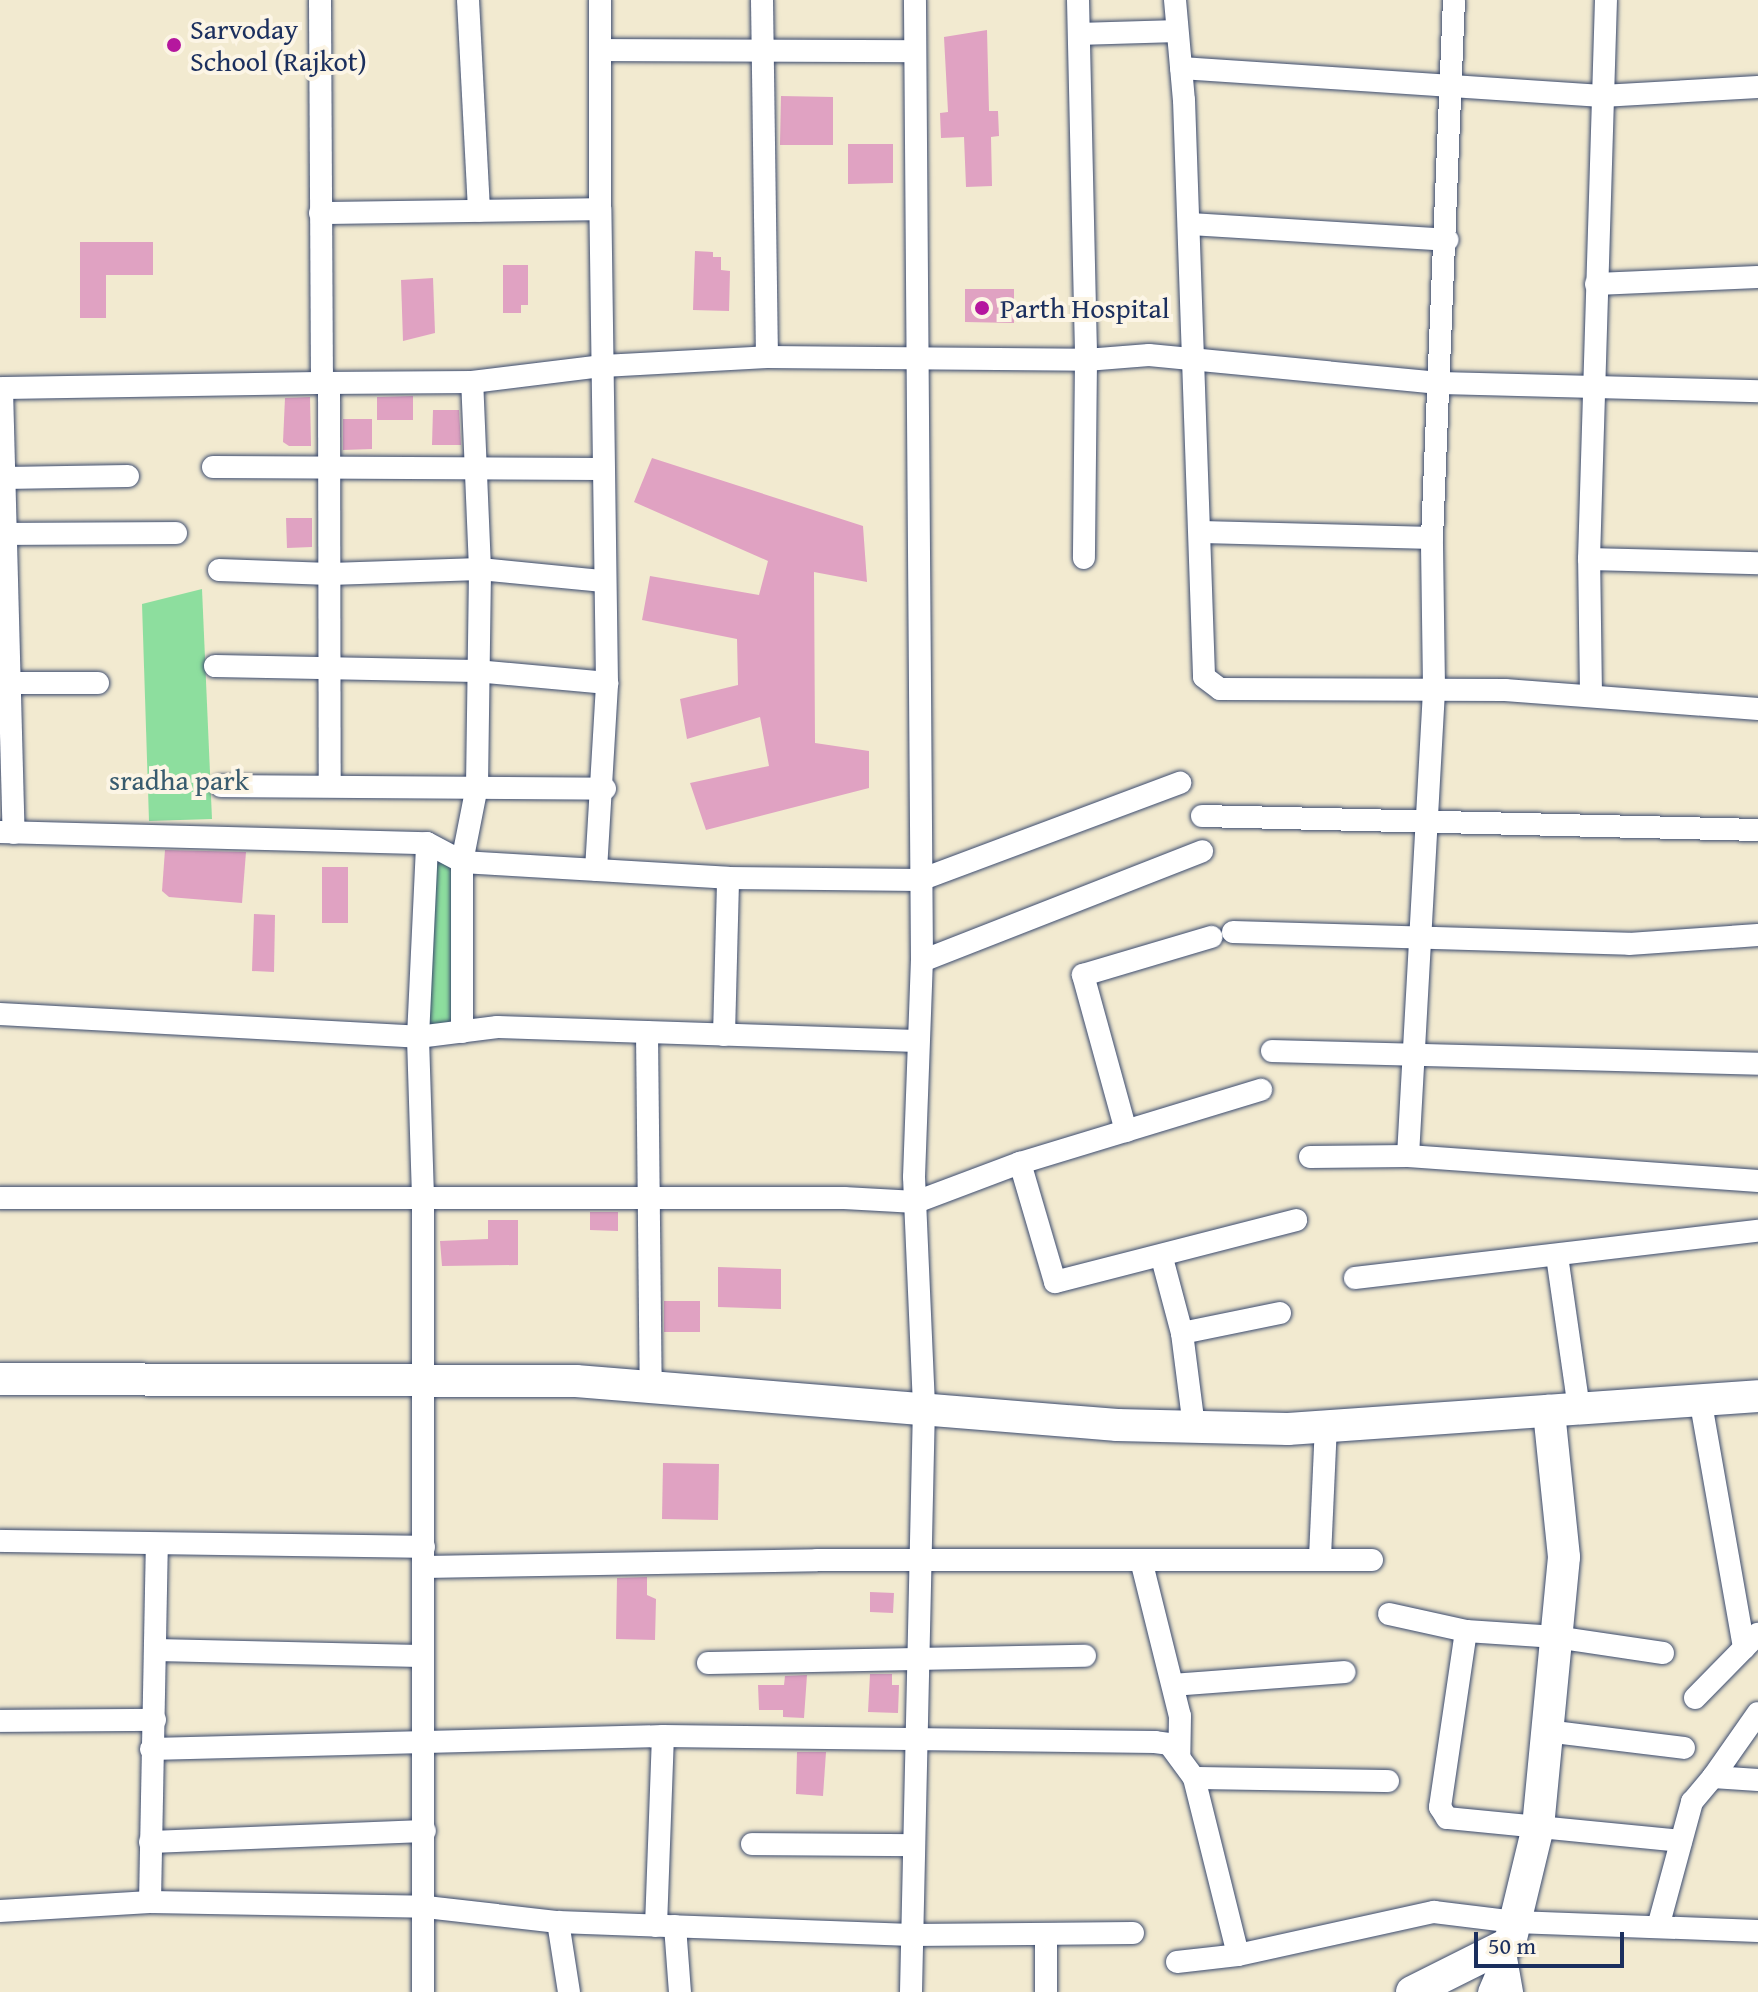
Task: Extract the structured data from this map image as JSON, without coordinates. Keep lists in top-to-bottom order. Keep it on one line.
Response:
{"parks":["sradha park"],"places":["Sarvoday School (Rajkot)","Parth Hospital"],"scale_bar":"50 m"}
